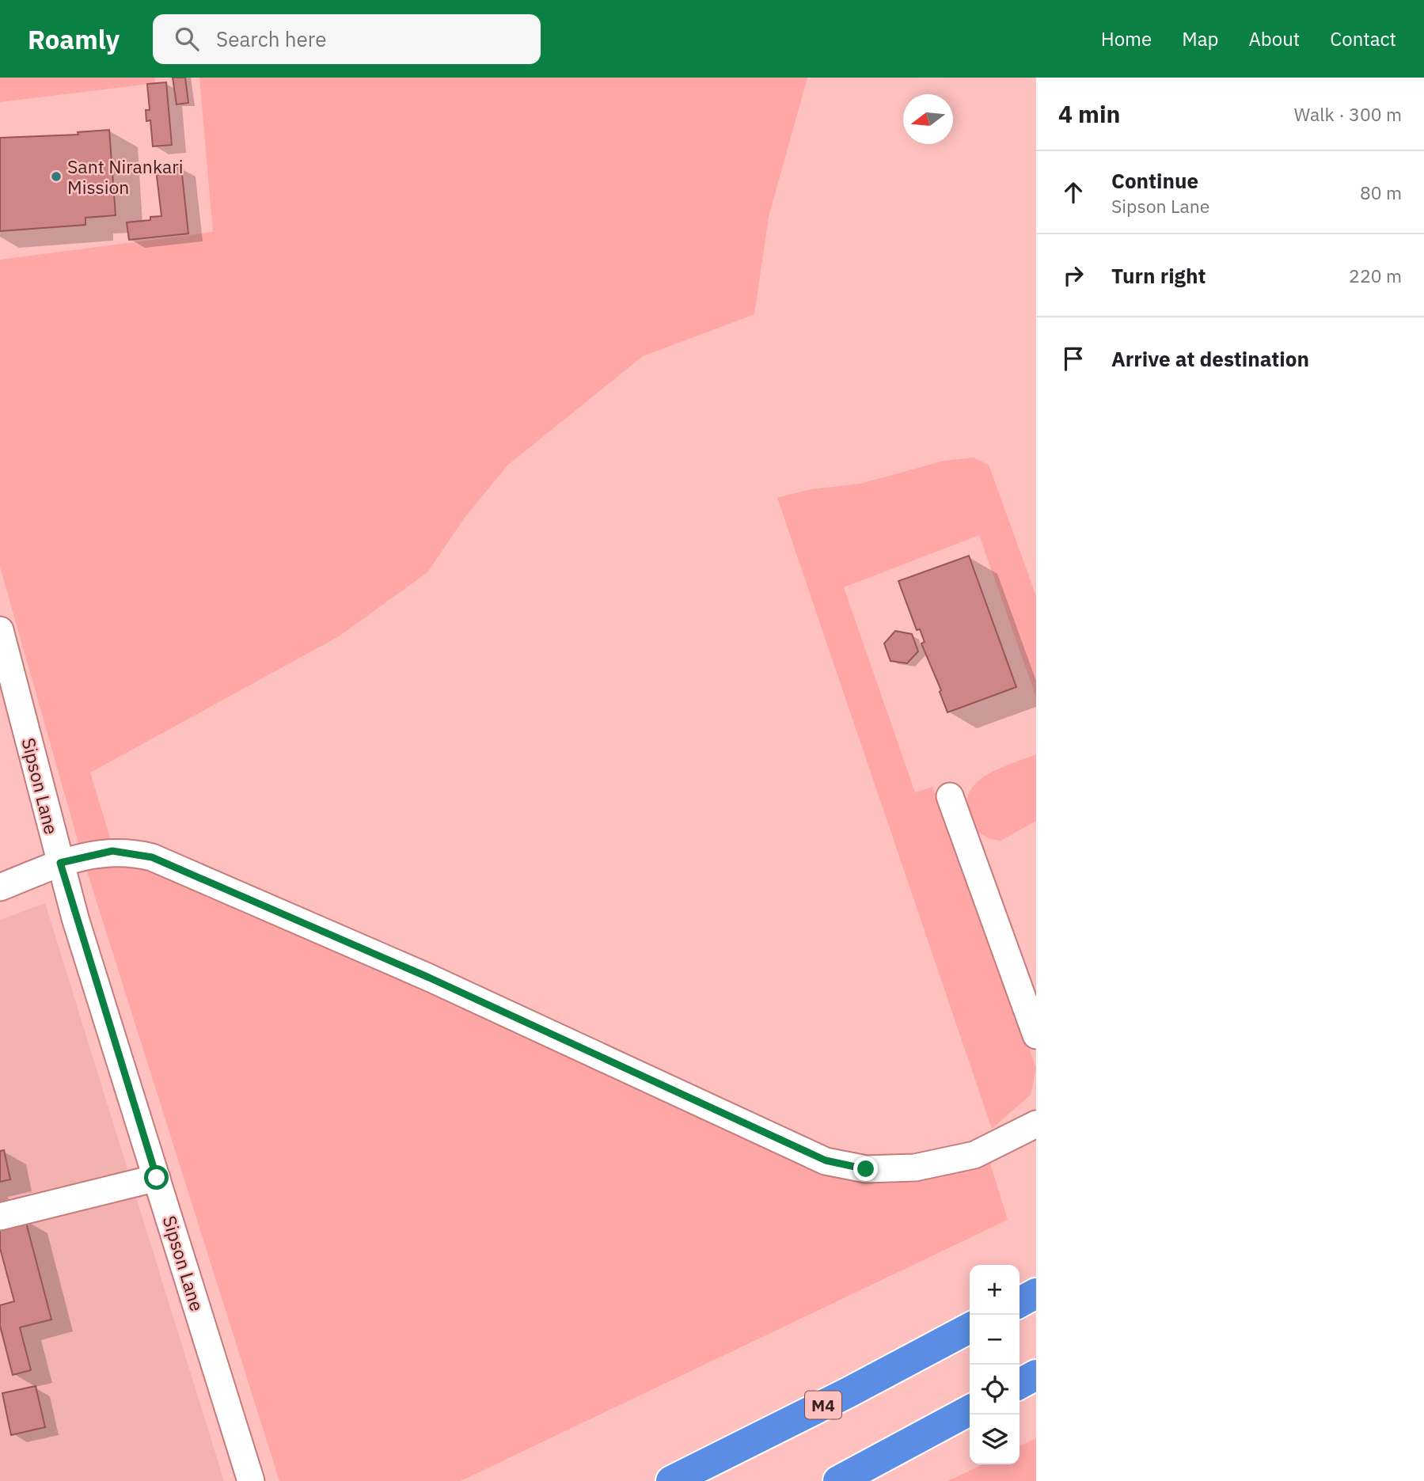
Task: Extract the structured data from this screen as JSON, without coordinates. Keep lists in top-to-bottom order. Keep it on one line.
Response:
{"streets":{"highway":["M4"],"street":["Sipson Lane"]},"places":["Sant Nirankari Mission"],"north":"left","page":{"header":"Roamly","search":"Search here","nav":["Home","Map","About","Contact"],"heading":["4 min","Walk · 300 m"],"list":[["Continue","Sipson Lane","80 m"],["Turn right","220 m"],"Arrive at destination"],"map_buttons":["+","−"]}}
